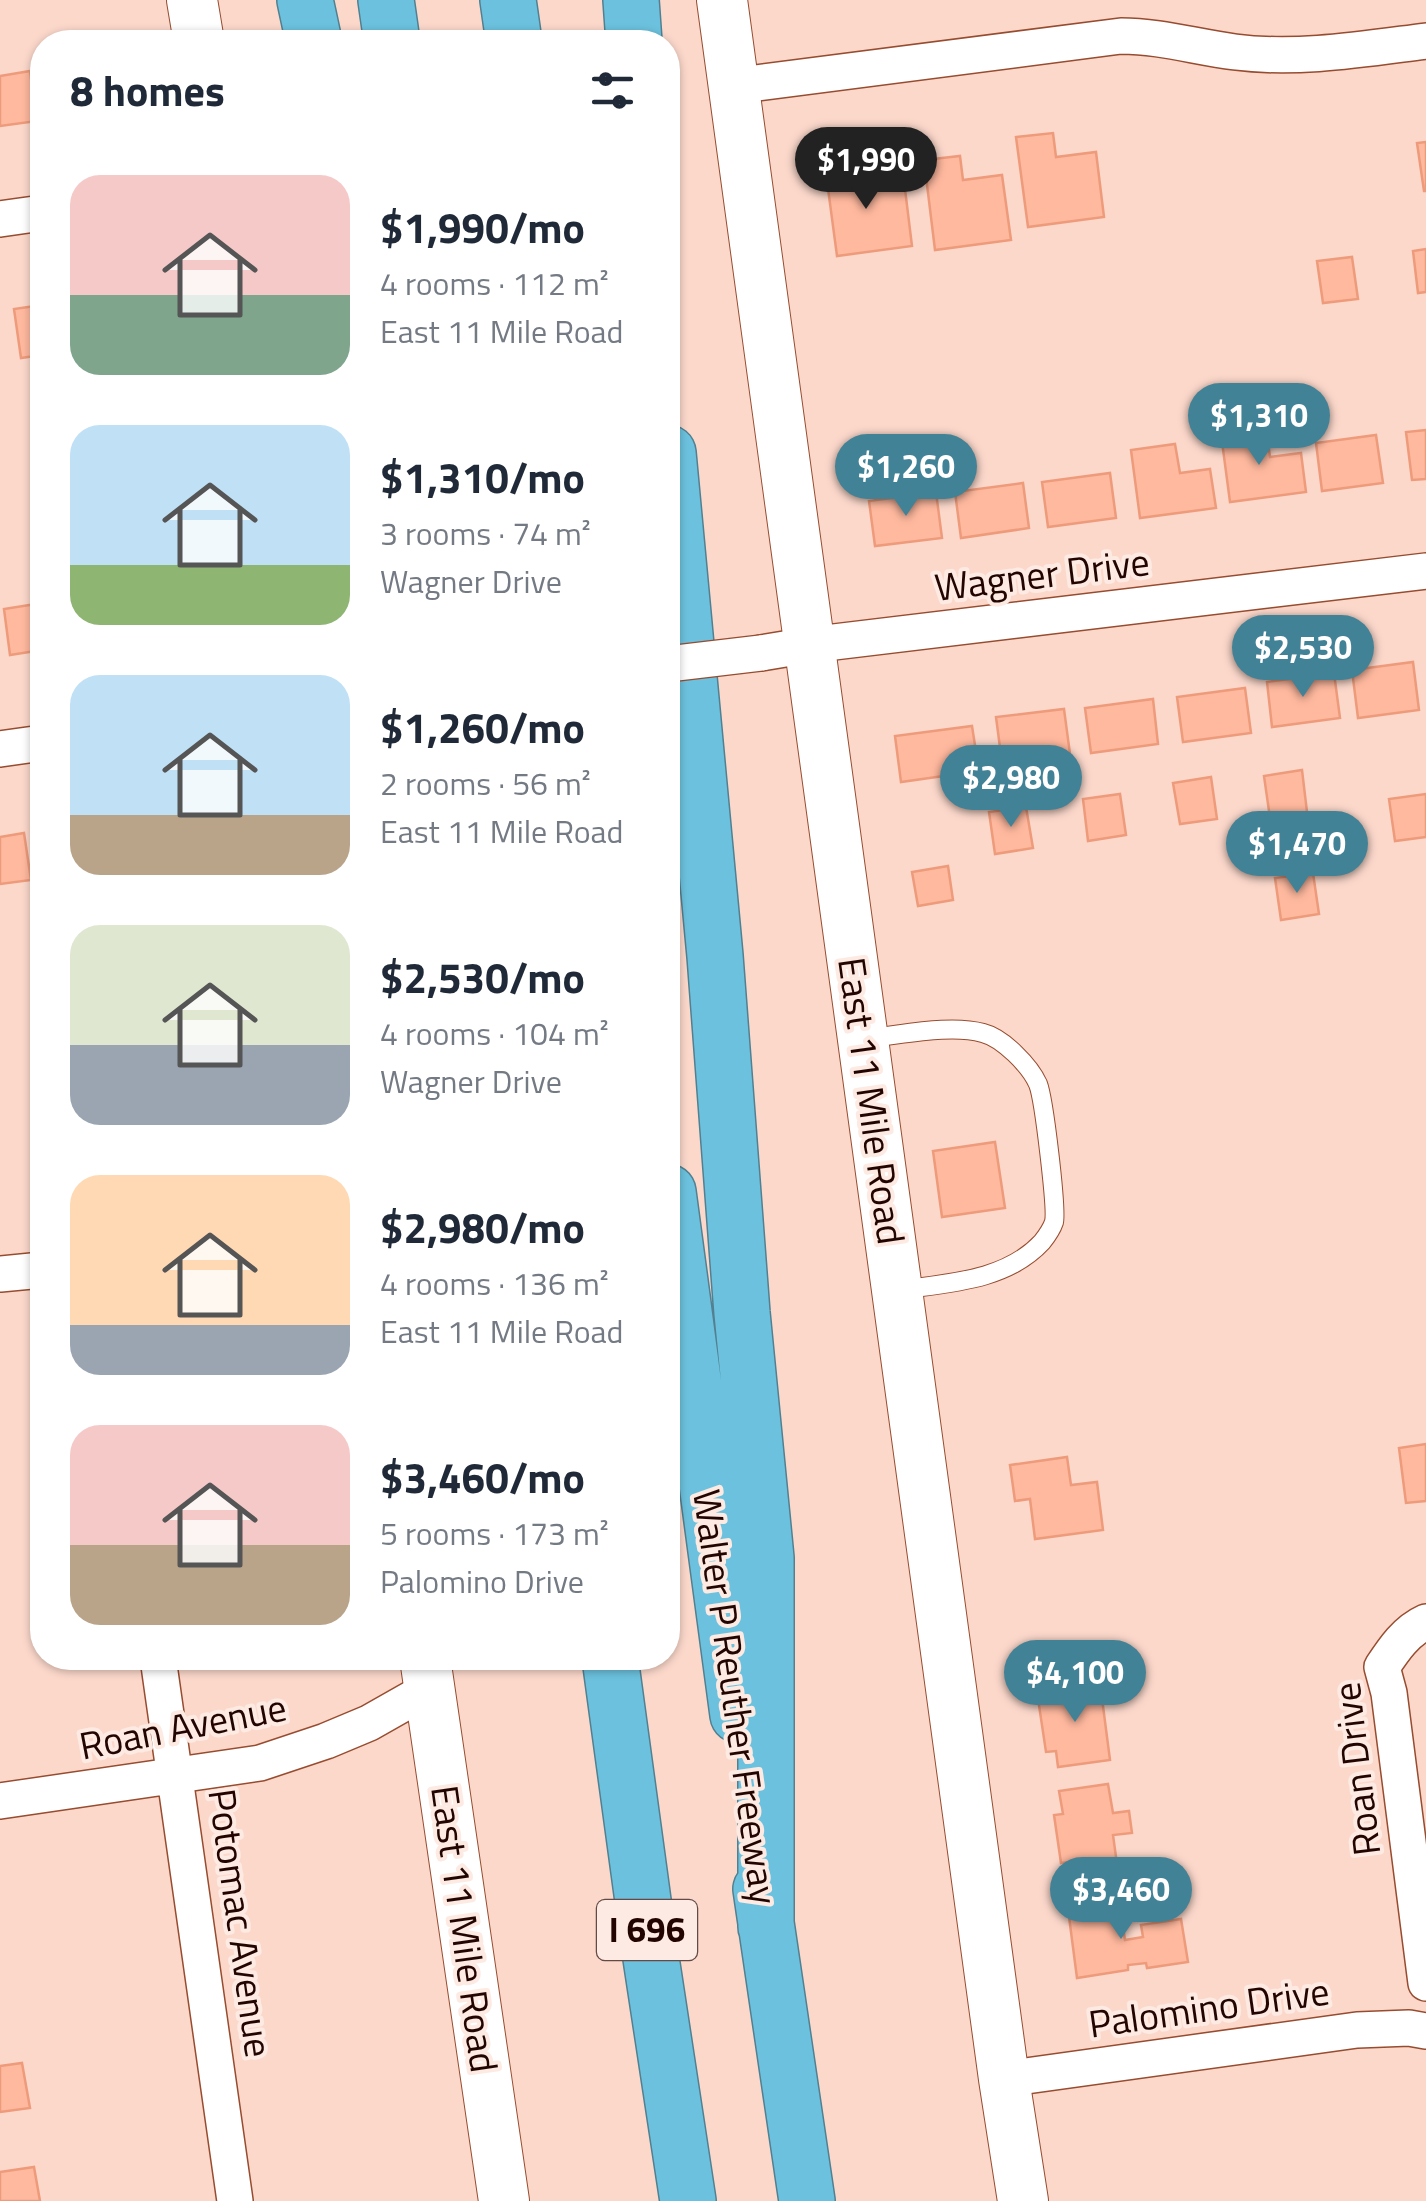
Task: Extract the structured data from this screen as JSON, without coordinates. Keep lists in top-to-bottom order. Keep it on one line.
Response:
{"streets":{"highway":["Walter P Reuther Freeway","I 696"],"main road":["East 11 Mile Road"],"street":["Wagner Drive","Roan Avenue","Roan Drive","Potomac Avenue","Palomino Drive"]},"crossings":[["Wagner Drive","East 11 Mile Road"],["East 11 Mile Road","Roan Avenue"],["East 11 Mile Road","Palomino Drive"],["Roan Avenue","Potomac Avenue"]],"page":{"heading":"8 homes","price":["$1,990","$1,310","$1,260","$2,530","$2,980","$1,470","$4,100","$3,460"],"list":[{"name":"$1,990/mo","note":"4 rooms · 112 m² · East 11 Mile Road"},{"name":"$1,310/mo","note":"3 rooms · 74 m² · Wagner Drive"},{"name":"$1,260/mo","note":"2 rooms · 56 m² · East 11 Mile Road"},{"name":"$2,530/mo","note":"4 rooms · 104 m² · Wagner Drive"},{"name":"$2,980/mo","note":"4 rooms · 136 m² · East 11 Mile Road"},{"name":"$3,460/mo","note":"5 rooms · 173 m² · Palomino Drive"}]}}
